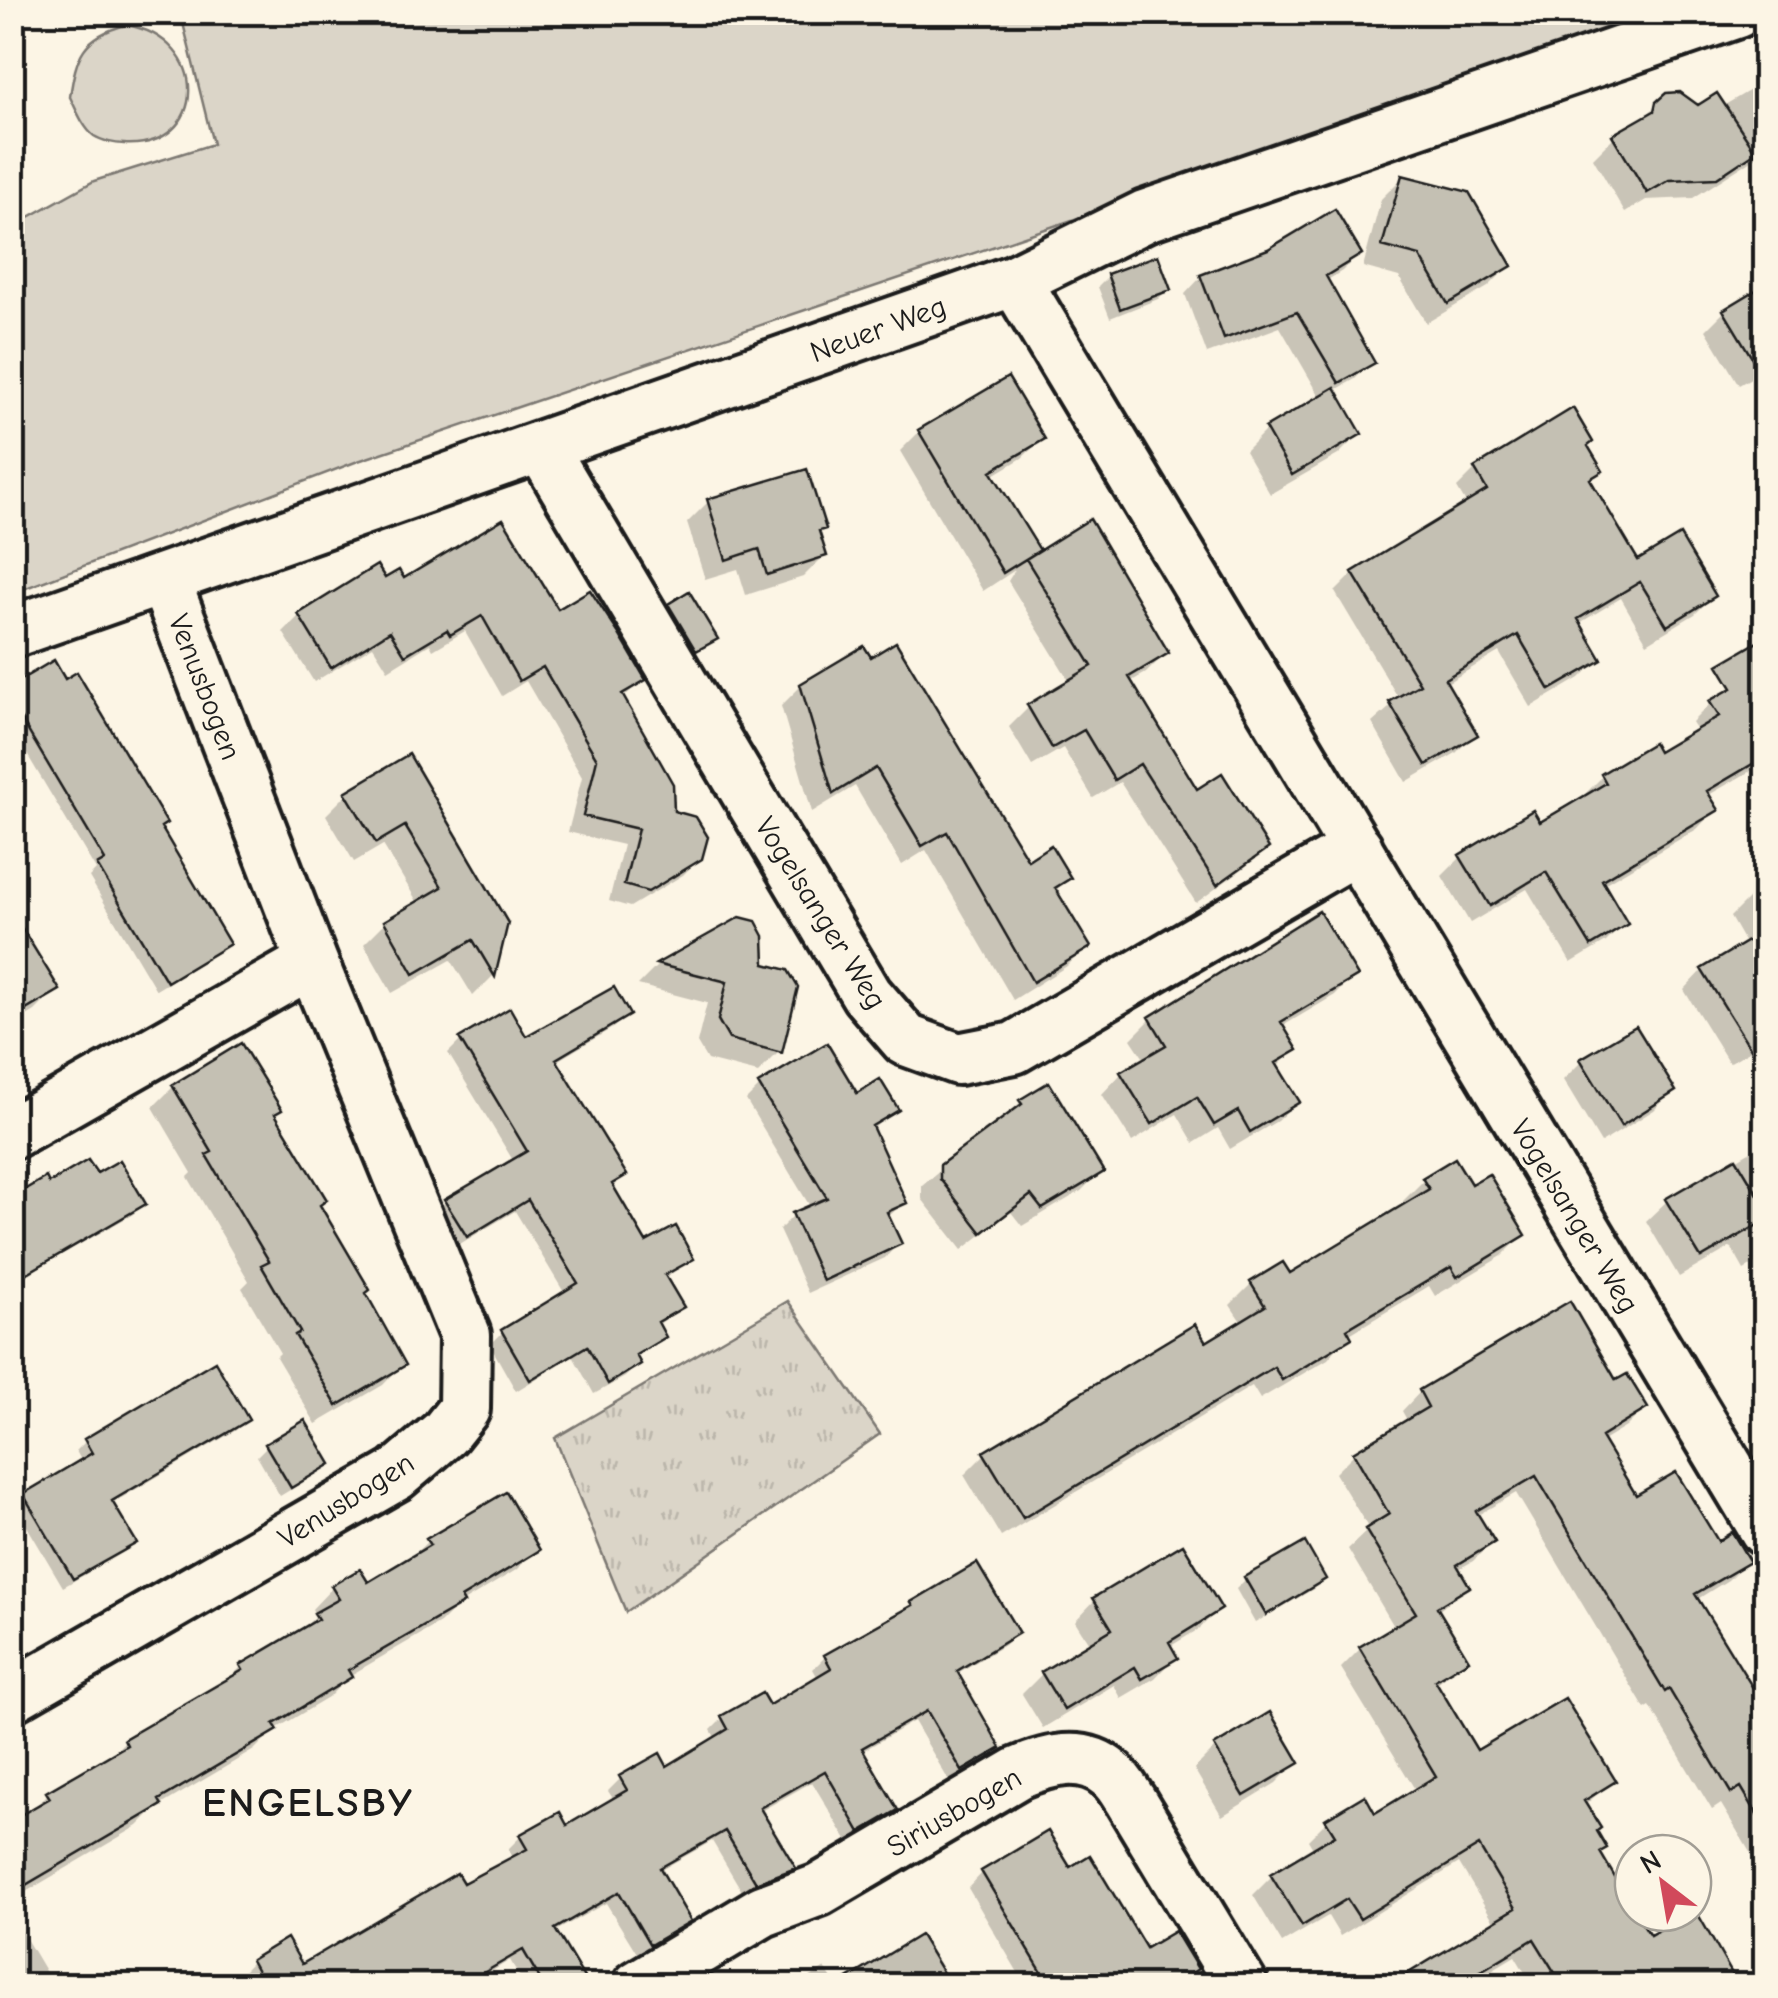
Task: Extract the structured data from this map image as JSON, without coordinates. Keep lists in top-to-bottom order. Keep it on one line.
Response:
{"streets":{"street":["Neuer Weg","Venusbogen","Vogelsanger Weg","Siriusbogen"]},"crossings":[["Neuer Weg","Venusbogen"],["Neuer Weg","Vogelsanger Weg"]],"districts":["ENGELSBY"],"north":"top left"}
